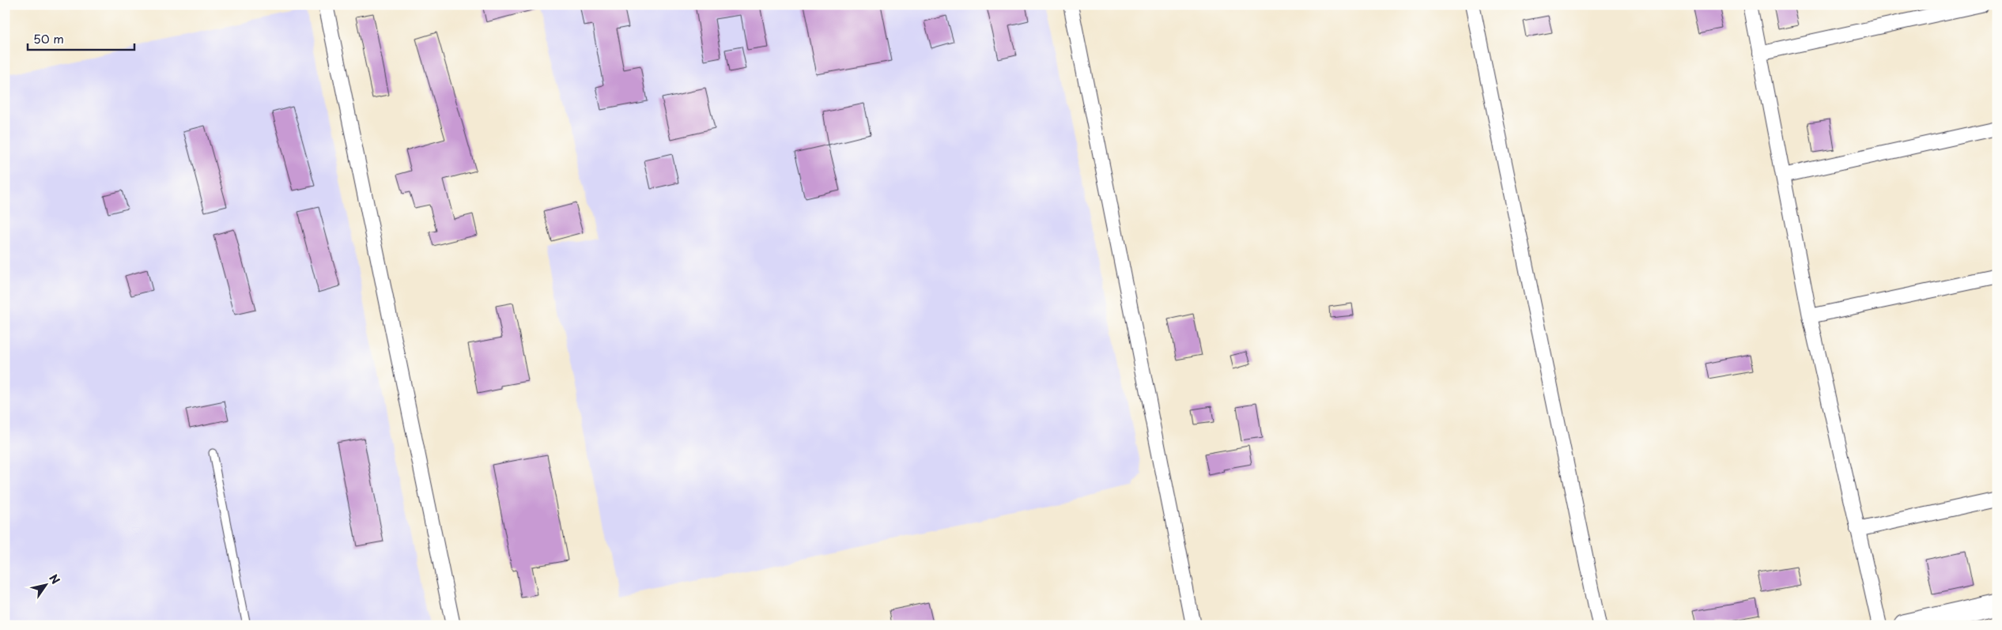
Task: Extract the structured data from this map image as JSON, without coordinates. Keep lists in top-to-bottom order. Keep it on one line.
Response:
{"scale_bar":"50 m","north":"top right"}
